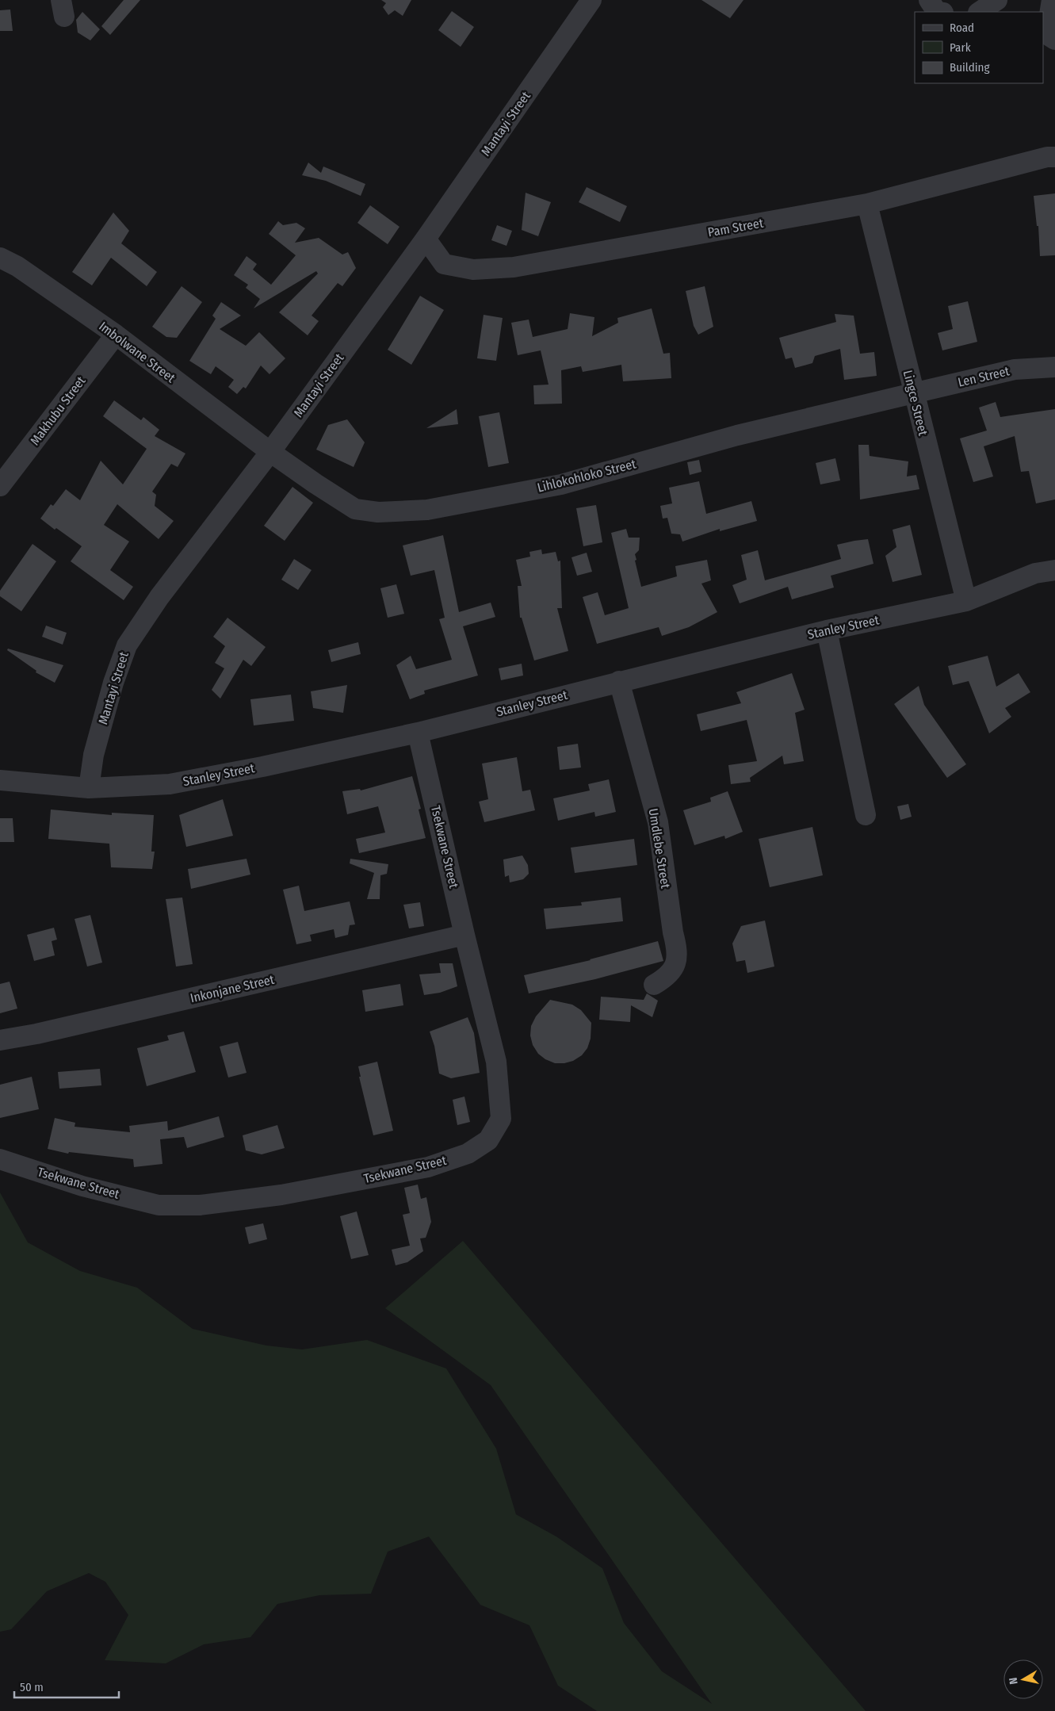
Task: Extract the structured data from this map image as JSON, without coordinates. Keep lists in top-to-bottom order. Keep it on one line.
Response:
{"streets":{"street":["Mantayi Street","Pam Street","Imbolwane Street","Len Street","Lingce Street","Makhubu Street","Lihlokohloko Street","Stanley Street","Tsekwane Street","Umdlebe Street","Inkonjane Street"]},"crossings":[["Mantayi Street","Pam Street"],["Mantayi Street","Imbolwane Street"],["Mantayi Street","Lihlokohloko Street"],["Mantayi Street","Stanley Street"],["Pam Street","Lingce Street"],["Imbolwane Street","Makhubu Street"],["Imbolwane Street","Lihlokohloko Street"],["Len Street","Lingce Street"],["Len Street","Lihlokohloko Street"],["Lingce Street","Lihlokohloko Street"],["Lingce Street","Stanley Street"],["Stanley Street","Tsekwane Street"],["Stanley Street","Umdlebe Street"],["Tsekwane Street","Inkonjane Street"]],"legend":["Road","Park","Building"],"scale_bar":"50 m","north":"left"}
